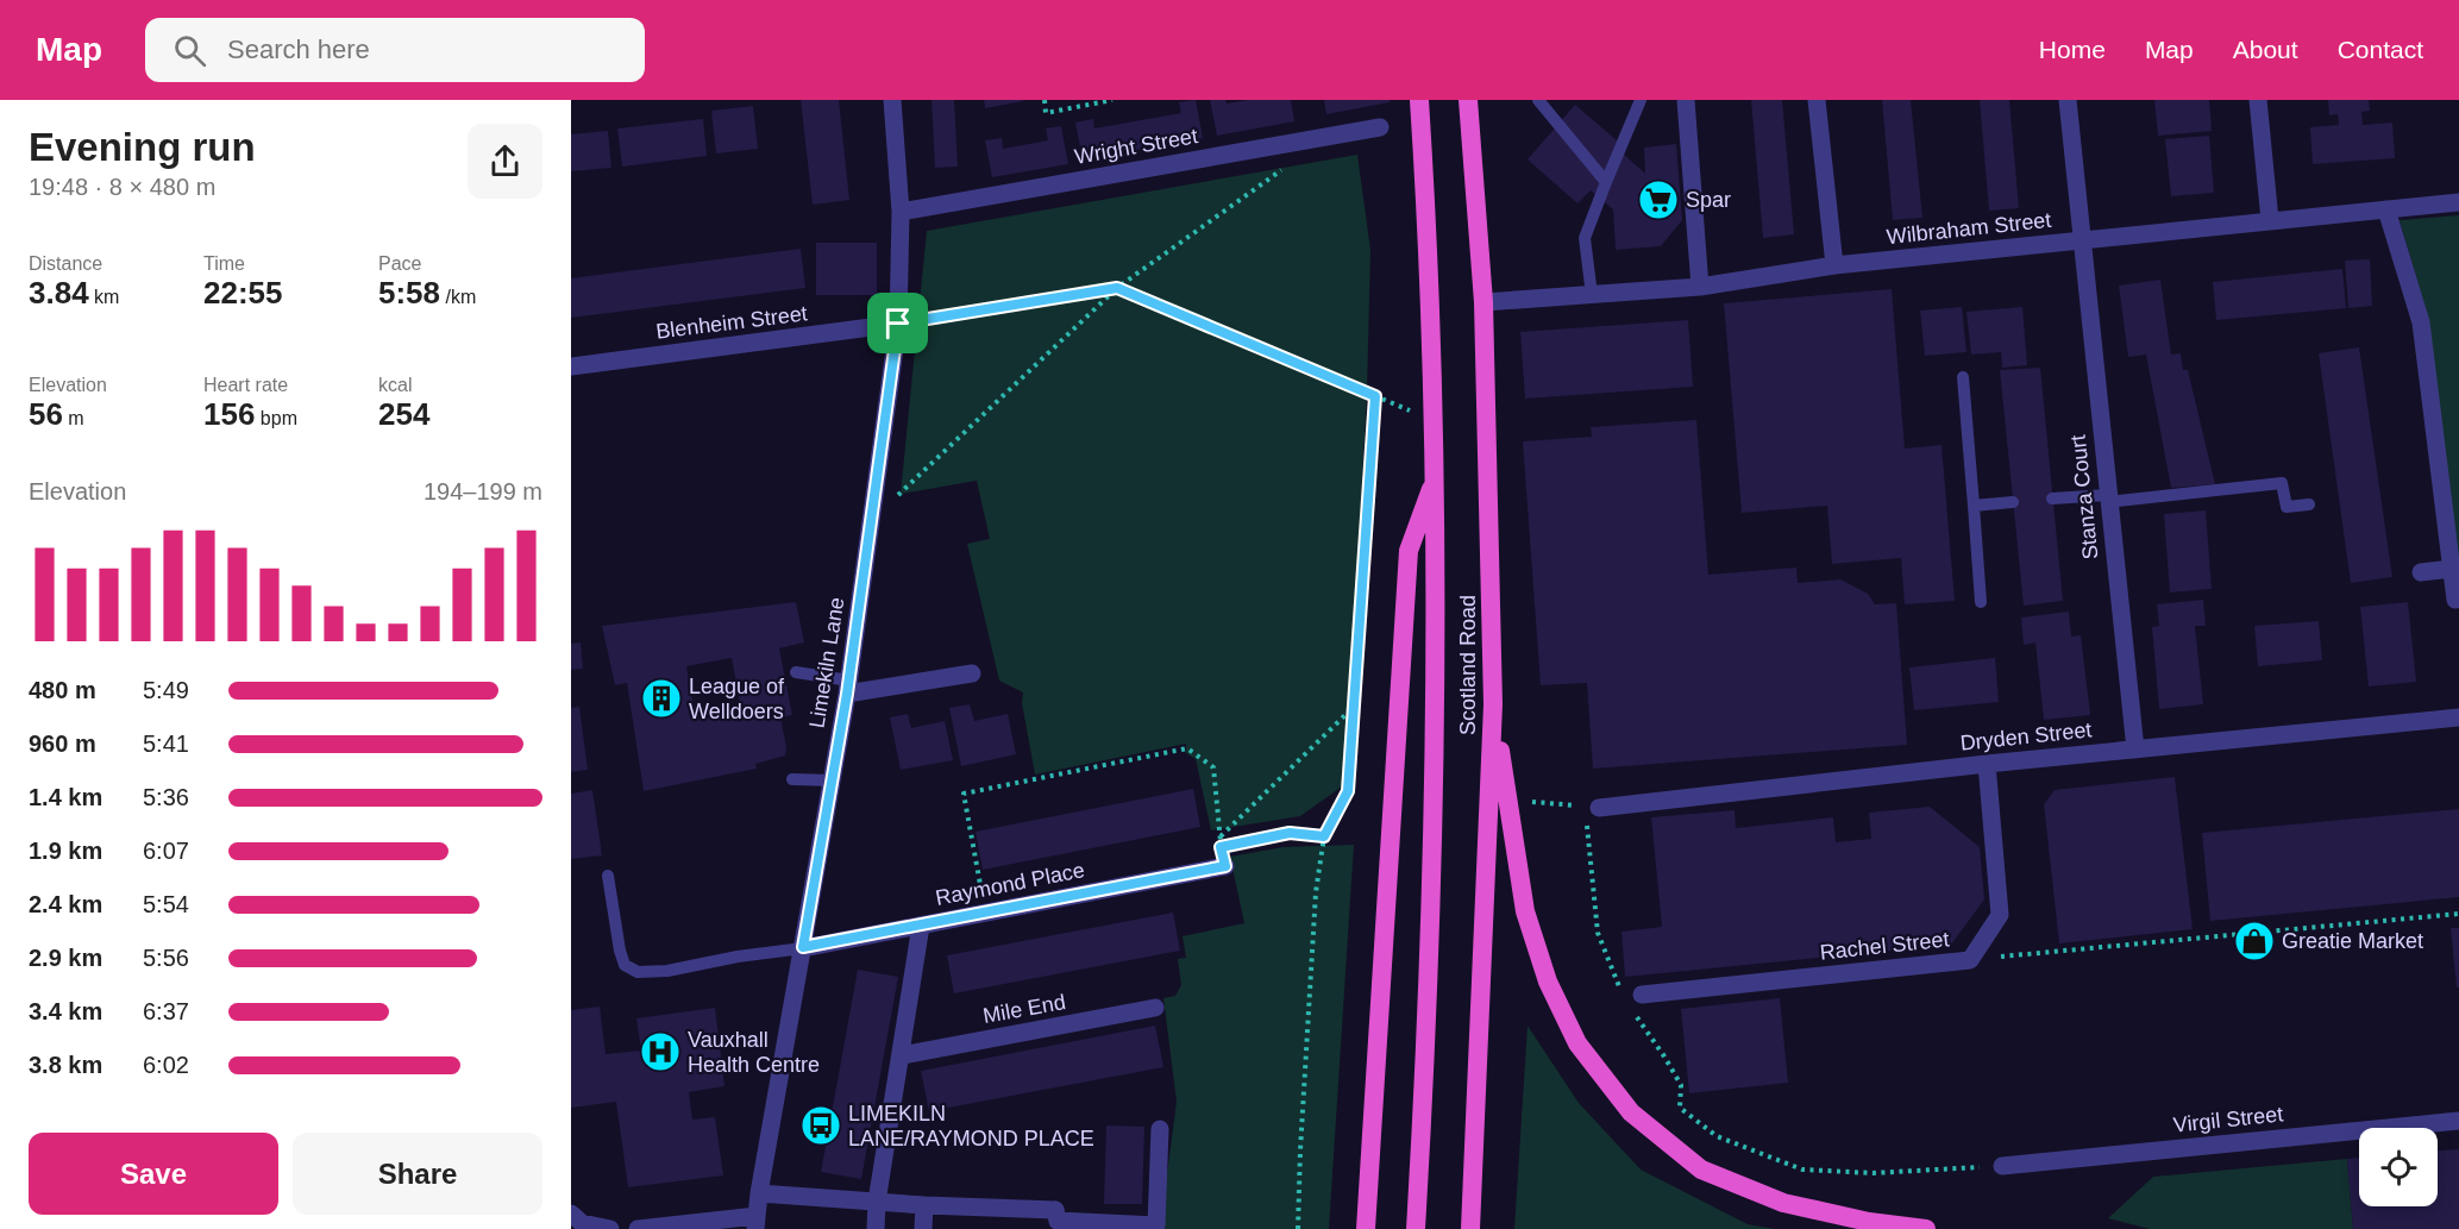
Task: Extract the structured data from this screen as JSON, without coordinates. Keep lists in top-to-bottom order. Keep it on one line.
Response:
{"streets":{"highway":["Scotland Road"],"street":["Wright Street","Wilbraham Street","Blenheim Street","Stanza Court","Limekiln Lane","Dryden Street","Raymond Place","Rachel Street","Mile End","Virgil Street"]},"crossings":[["Wright Street","Limekiln Lane"],["Wilbraham Street","Stanza Court"],["Wilbraham Street","Scotland Road"],["Blenheim Street","Limekiln Lane"],["Stanza Court","Dryden Street"],["Limekiln Lane","Raymond Place"],["Dryden Street","Rachel Street"]],"places":{"supermarket":["Spar"],"building":["League of Welldoers"],"shop":["Greatie Market"],"hospital":["Vauxhall Health Centre"],"bus stop":["LIMEKILN LANE/RAYMOND PLACE"]},"page":{"header":"Map","search":"Search here","nav":["Home","Map","About","Contact"],"heading":["Evening run","19:48 · 8 × 480 m"],"stats":[["Distance","3.84 km"],["Time","22:55"],["Pace","5:58 /km"],["Elevation","56 m"],["Heart rate","156 bpm"],["kcal","254"]],"chart":["Elevation","194–199 m"],"list":[{"name":"480 m","note":"5:49"},{"name":"960 m","note":"5:41"},{"name":"1.4 km","note":"5:36"},{"name":"1.9 km","note":"6:07"},{"name":"2.4 km","note":"5:54"},{"name":"2.9 km","note":"5:56"},{"name":"3.4 km","note":"6:37"},{"name":"3.8 km","note":"6:02"}],"buttons":["Save","Share"]}}
